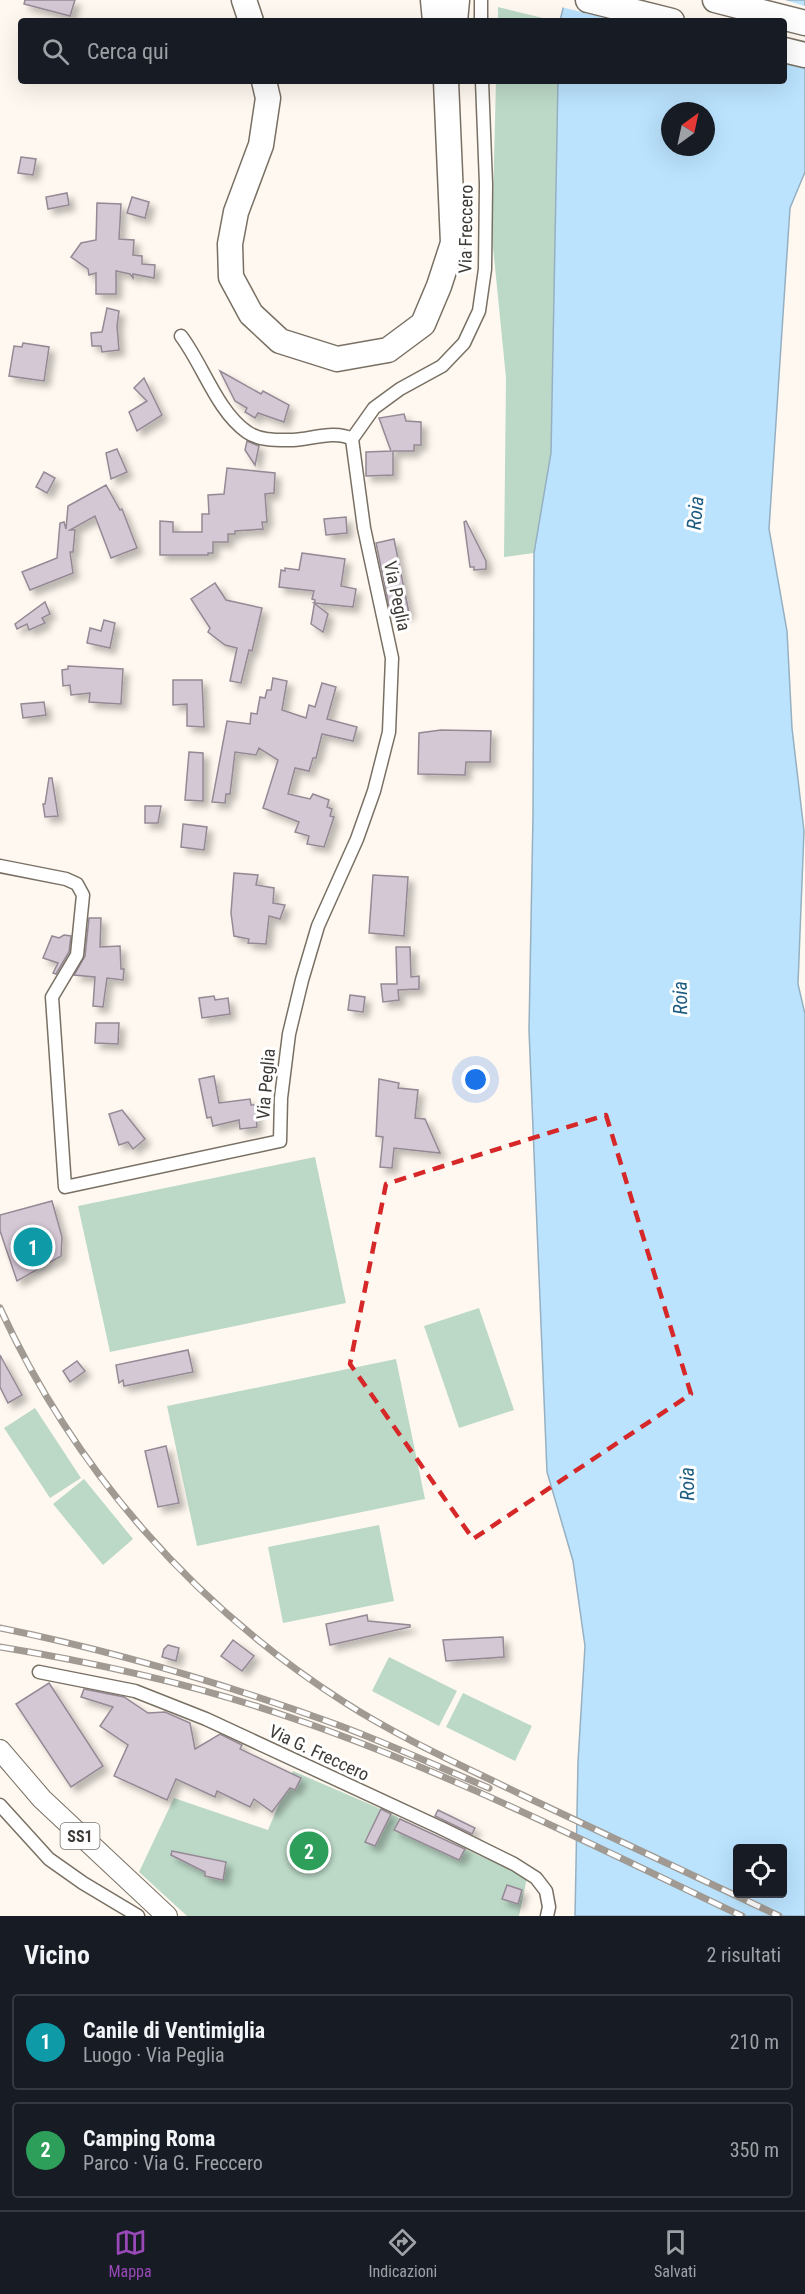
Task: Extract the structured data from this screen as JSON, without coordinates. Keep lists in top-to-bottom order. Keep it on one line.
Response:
{"streets":{"main road":["SS1"],"street":["Via Freccero","Via Peglia","Via G. Freccero"]},"crossings":[["Via Freccero","Via Peglia"]],"water":["Roia"],"north":"top right","page":{"search":"Cerca qui","pins":["1","2"],"heading":["Vicino","2 risultati"],"list":[{"mark":"1","name":"Canile di Ventimiglia","note":"Luogo · Via Peglia","value":"210 m"},{"mark":"2","name":"Camping Roma","note":"Parco · Via G. Freccero","value":"350 m"}],"nav":["Mappa","Indicazioni","Salvati"]}}
